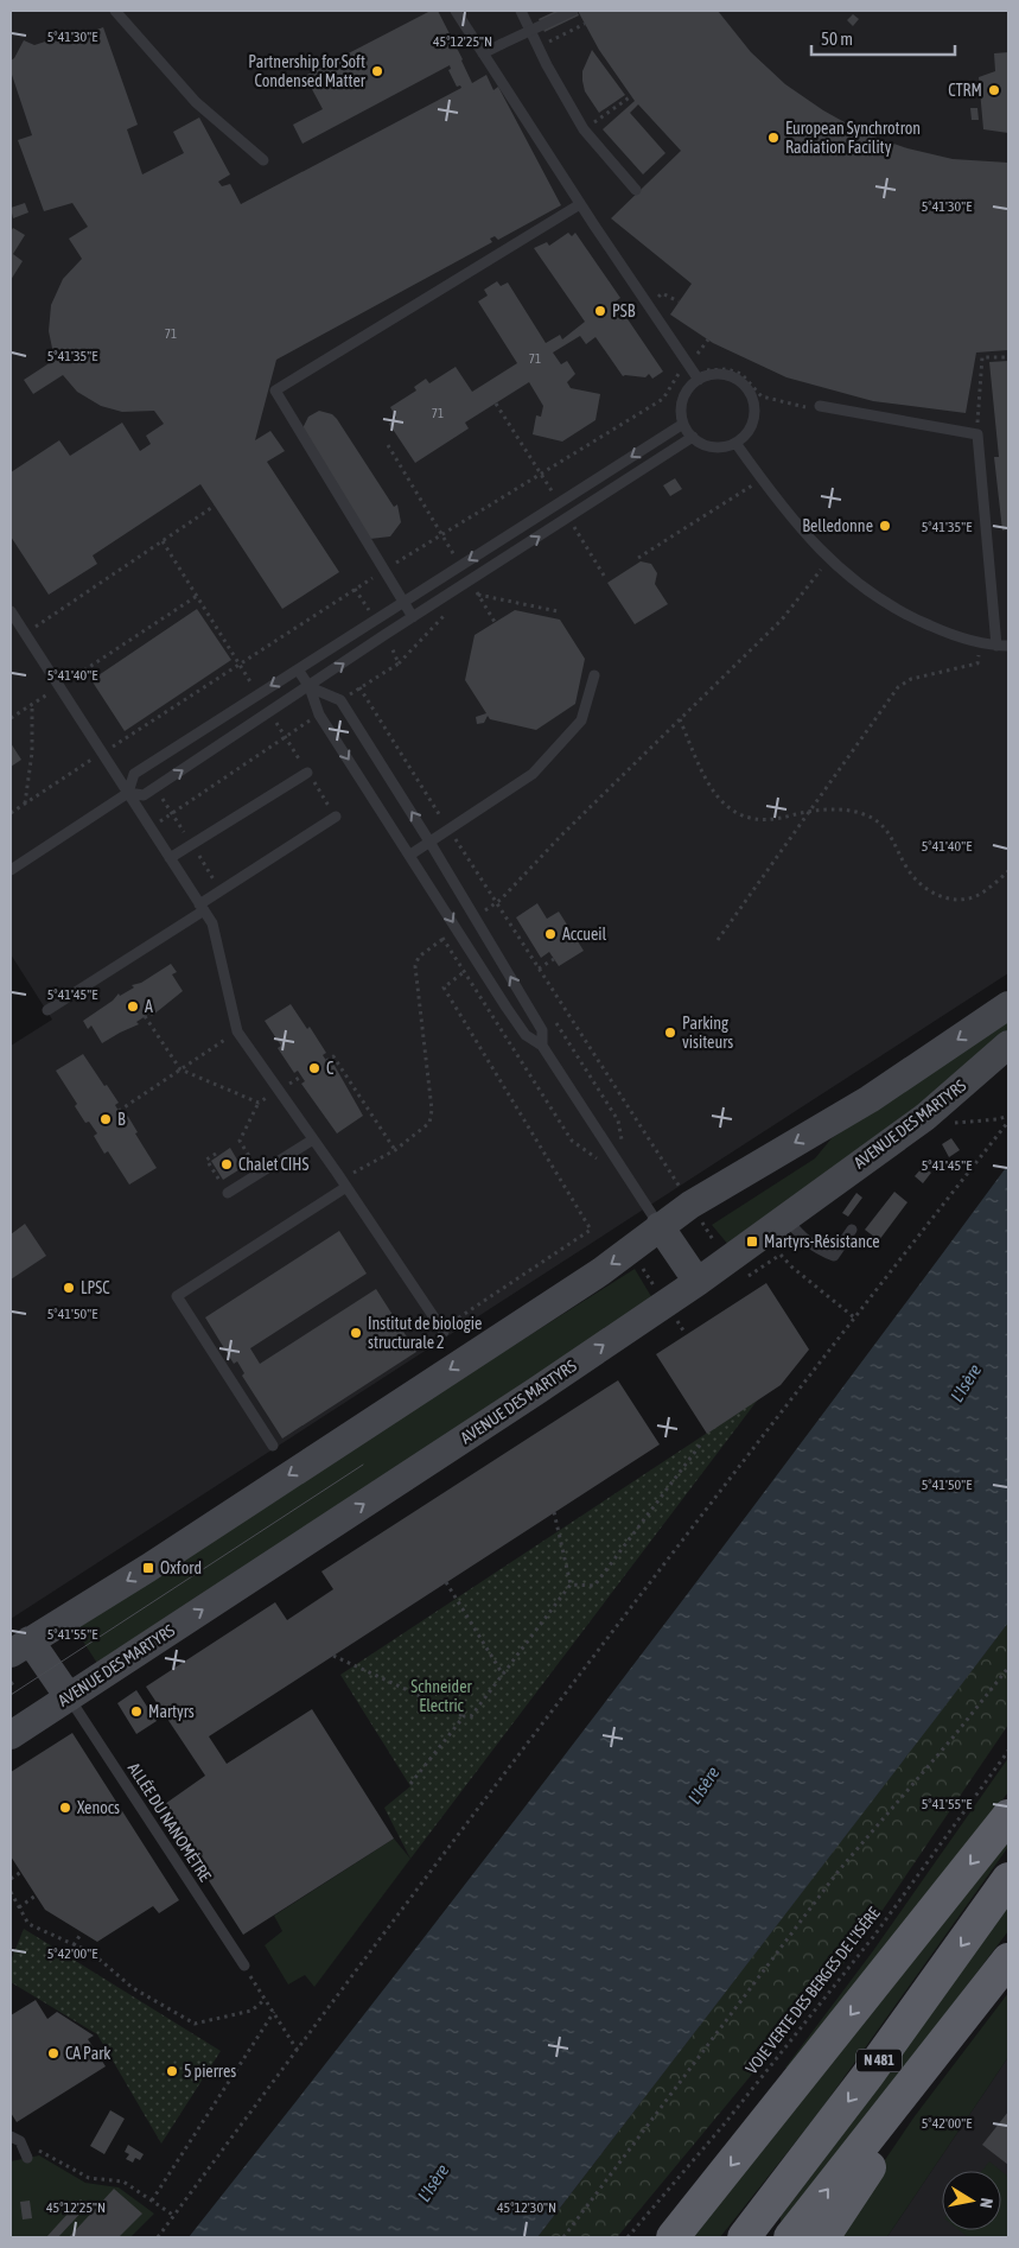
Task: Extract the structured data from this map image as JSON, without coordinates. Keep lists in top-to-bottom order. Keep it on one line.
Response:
{"streets":{"highway":["N 481"],"main road":["AVENUE DES MARTYRS"],"lane":["ALLÉE DU NANOMÈTRE"],"path":["VOIE VERTE DES BERGES DE L'ISÈRE"]},"crossings":[["AVENUE DES MARTYRS","ALLÉE DU NANOMÈTRE"]],"water":["L'Isère"],"parks":["Schneider Electric"],"places":{"other":["Partnership for Soft Condensed Matter","CTRM","European Synchrotron Radiation Facility","PSB","Belledonne","Accueil","A","Parking visiteurs","C","B","Chalet CIHS","LPSC","Institut de biologie structurale 2","Martyrs","Xenocs","CA Park","5 pierres"],"transit":["Martyrs-Résistance","Oxford"]},"house_numbers":["71","71","71"],"scale_bar":"50 m","north":"right","coordinates":["5°41'30\"E","45°12'25\"N","5°41'35\"E","5°41'40\"E","5°41'45\"E","5°41'50\"E","5°41'55\"E","5°42'00\"E","45°12'30\"N"]}
